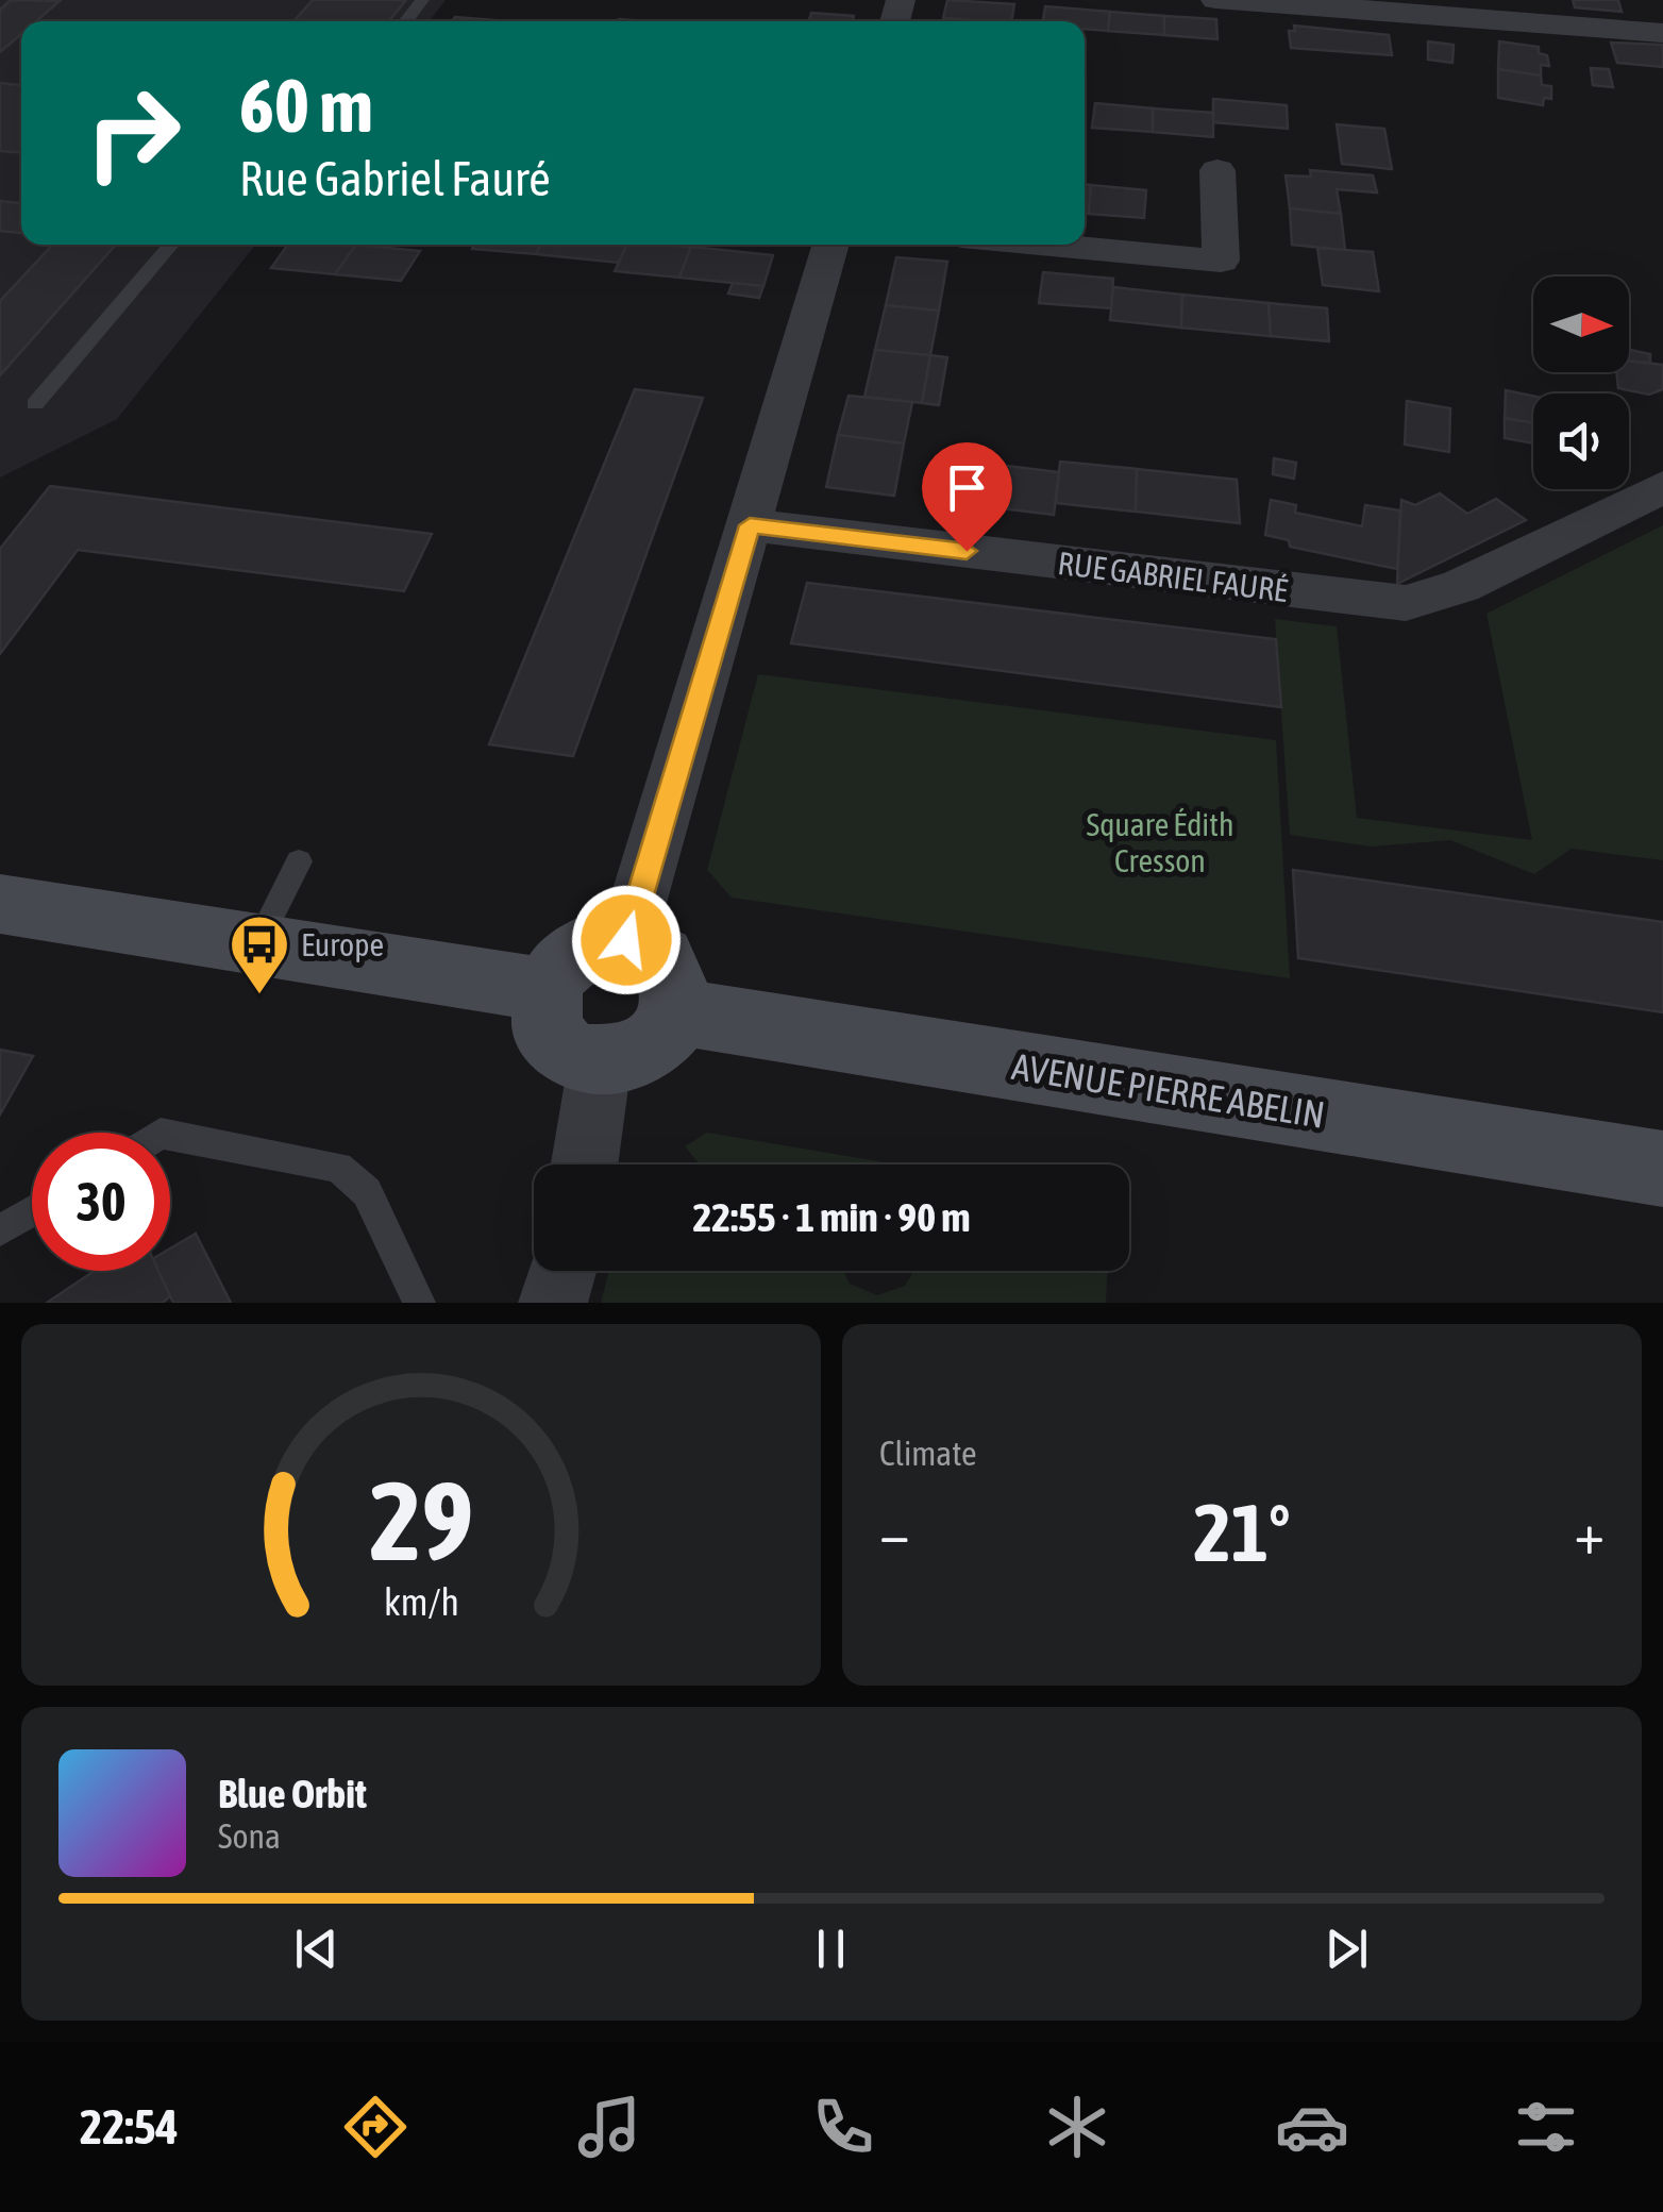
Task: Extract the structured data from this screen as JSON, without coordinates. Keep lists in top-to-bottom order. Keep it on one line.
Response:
{"streets":{"main road":["AVENUE PIERRE ABELIN"],"street":["RUE GABRIEL FAURÉ"]},"parks":["Square Édith Cresson"],"places":{"bus stop":["Europe"]},"north":"right","page":{"turn":["60 m","Rue Gabriel Fauré"],"limit":"30","trip":"22:55 · 1 min · 90 m","tile":"Climate","heat":["−","21°","+"],"song":["Blue Orbit","Sona"],"tabs":"22:54","gauge":["29","km/h"]}}
